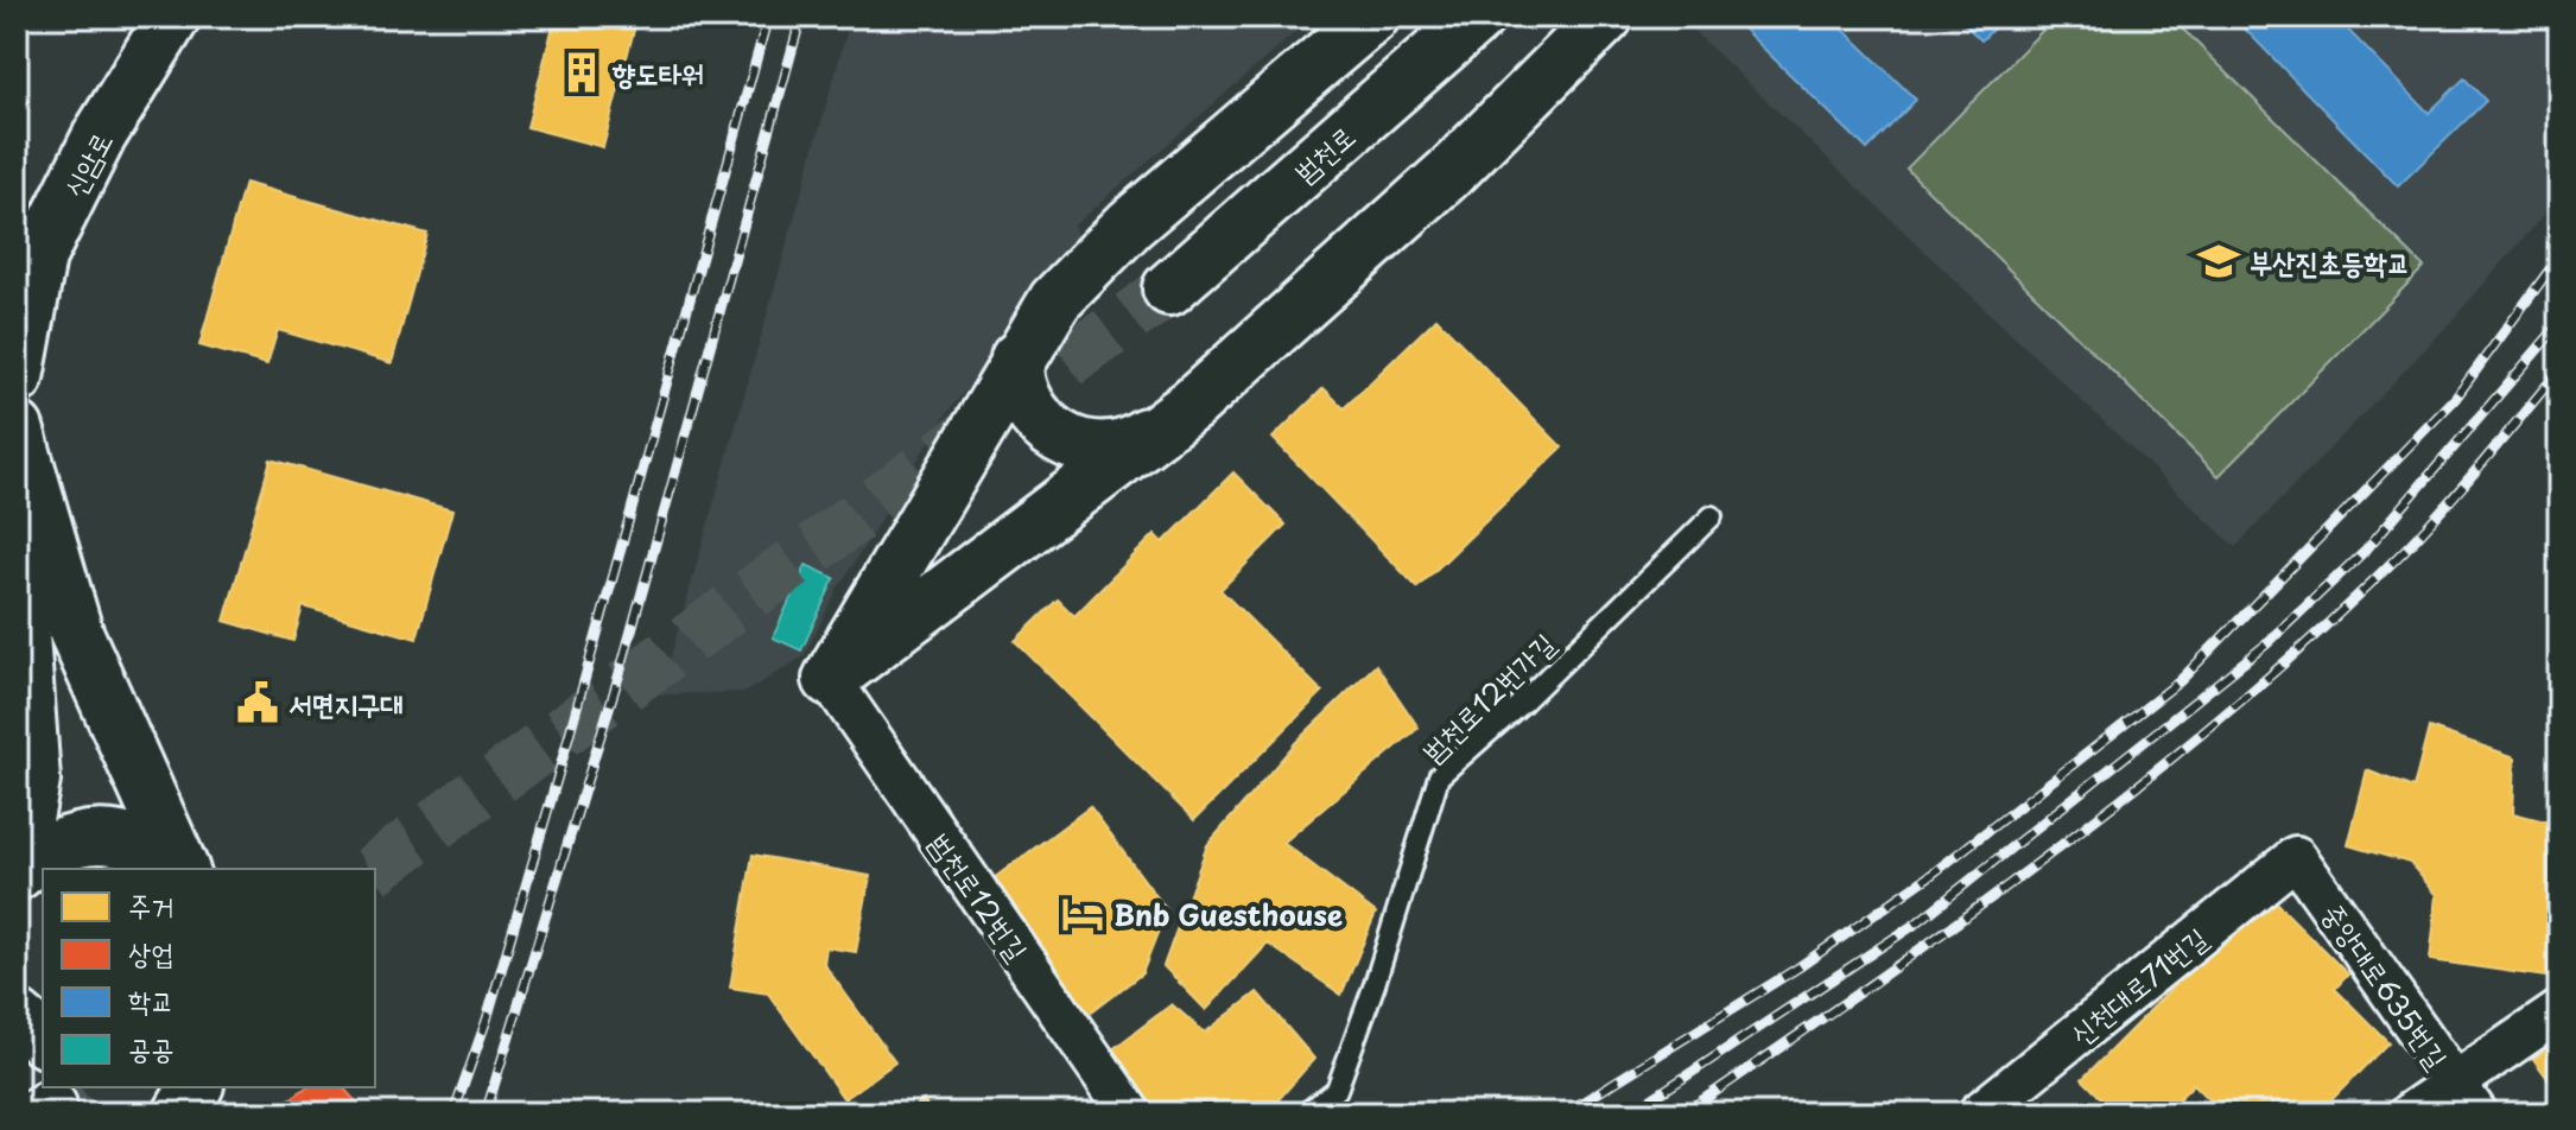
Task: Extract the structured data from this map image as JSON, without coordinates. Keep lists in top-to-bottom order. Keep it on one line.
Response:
{"streets":{"main road":["범천로","신암로"],"street":["범천로12번길","신천대로71번길","중앙대로635번길"],"lane":["범천로12번가길"]},"crossings":[["신천대로71번길","중앙대로635번길"]],"places":{"building":["향도타워"],"school or university":["부산진초등학교"],"public building":["서면지구대"],"hotel":["Bnb Guesthouse"]},"legend":["주거","상업","학교","공공"]}
